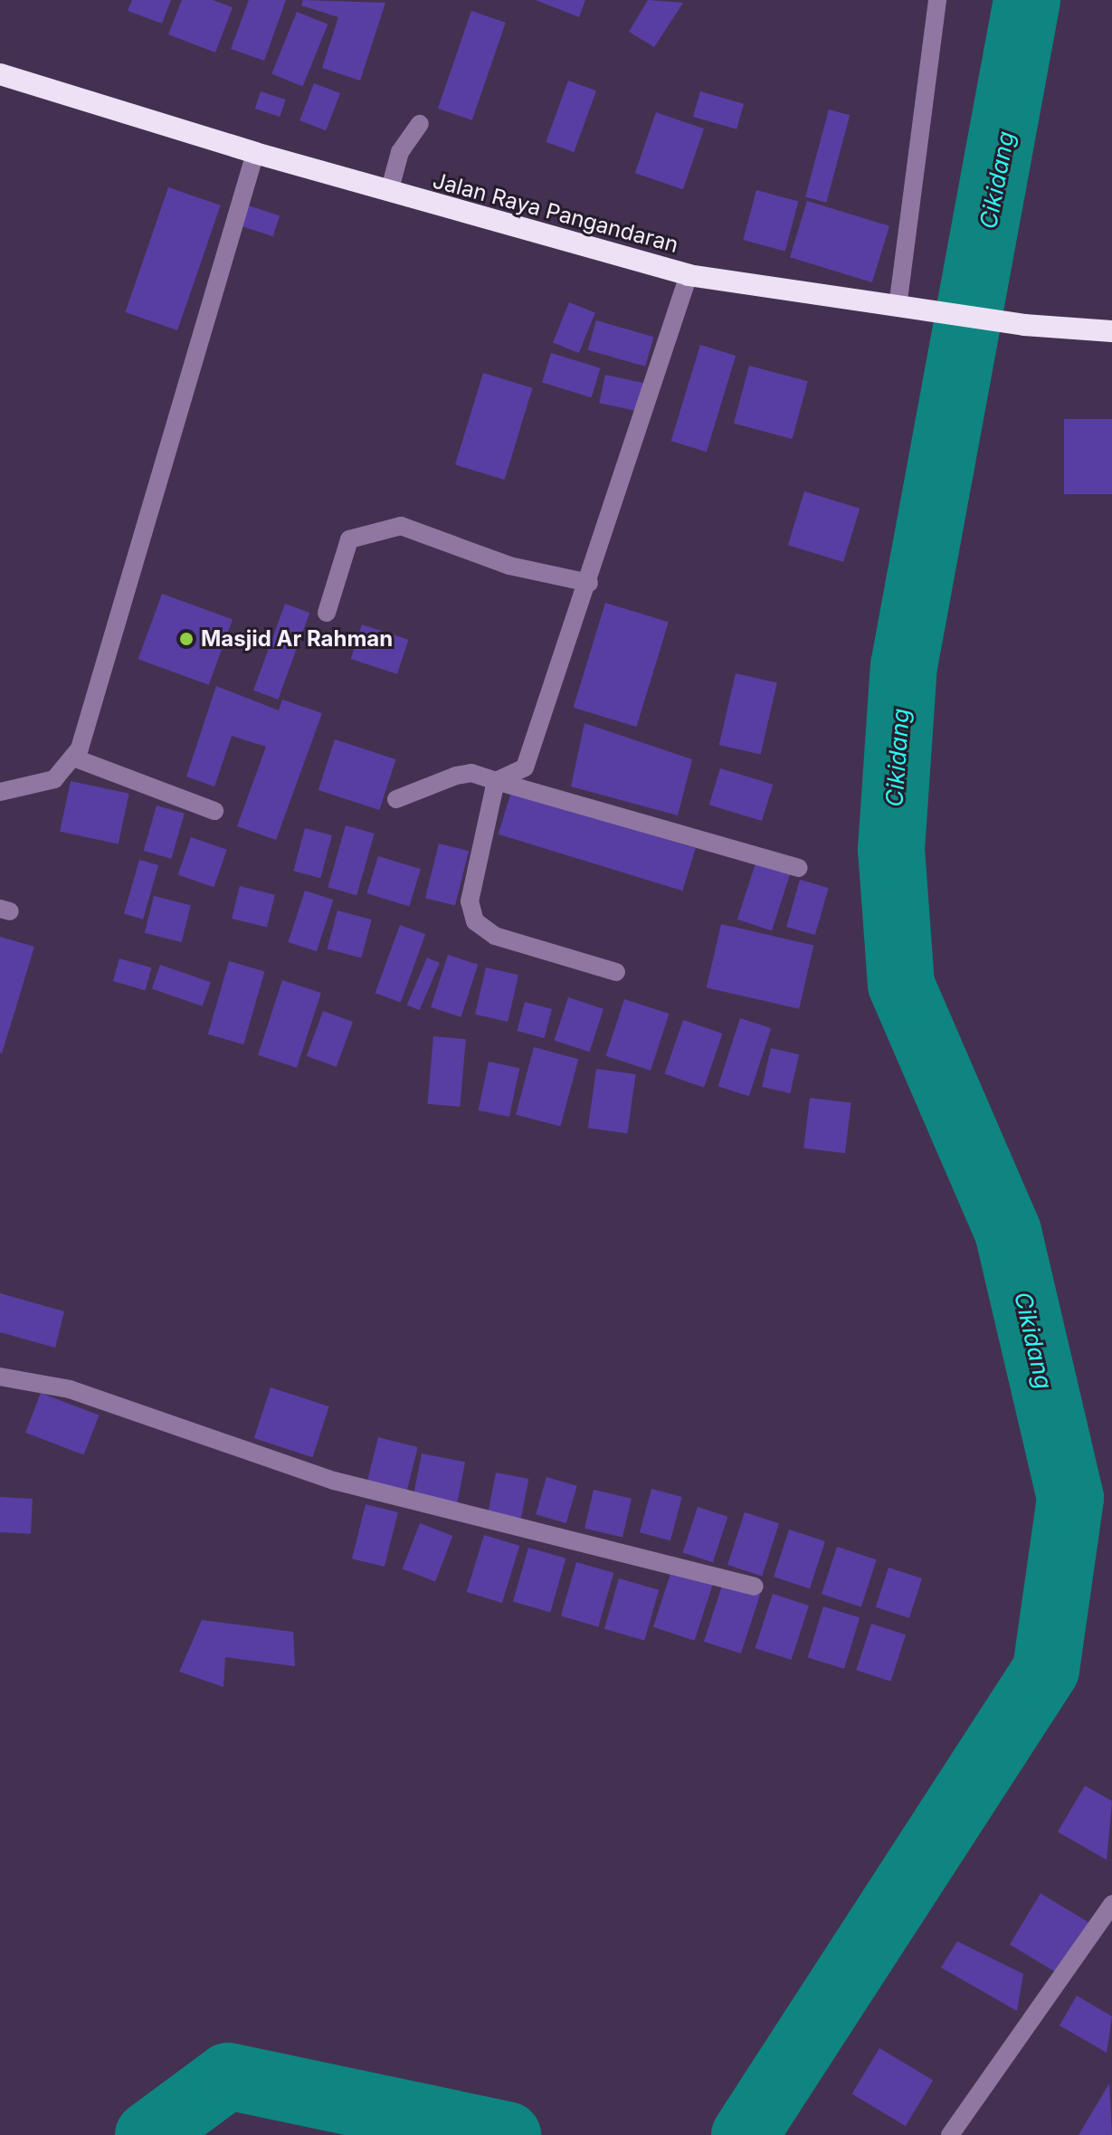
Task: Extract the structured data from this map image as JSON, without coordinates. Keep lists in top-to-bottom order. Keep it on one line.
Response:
{"streets":{"highway":["Jalan Raya Pangandaran"]},"water":["Cikidang"],"places":["Masjid Ar Rahman"]}
